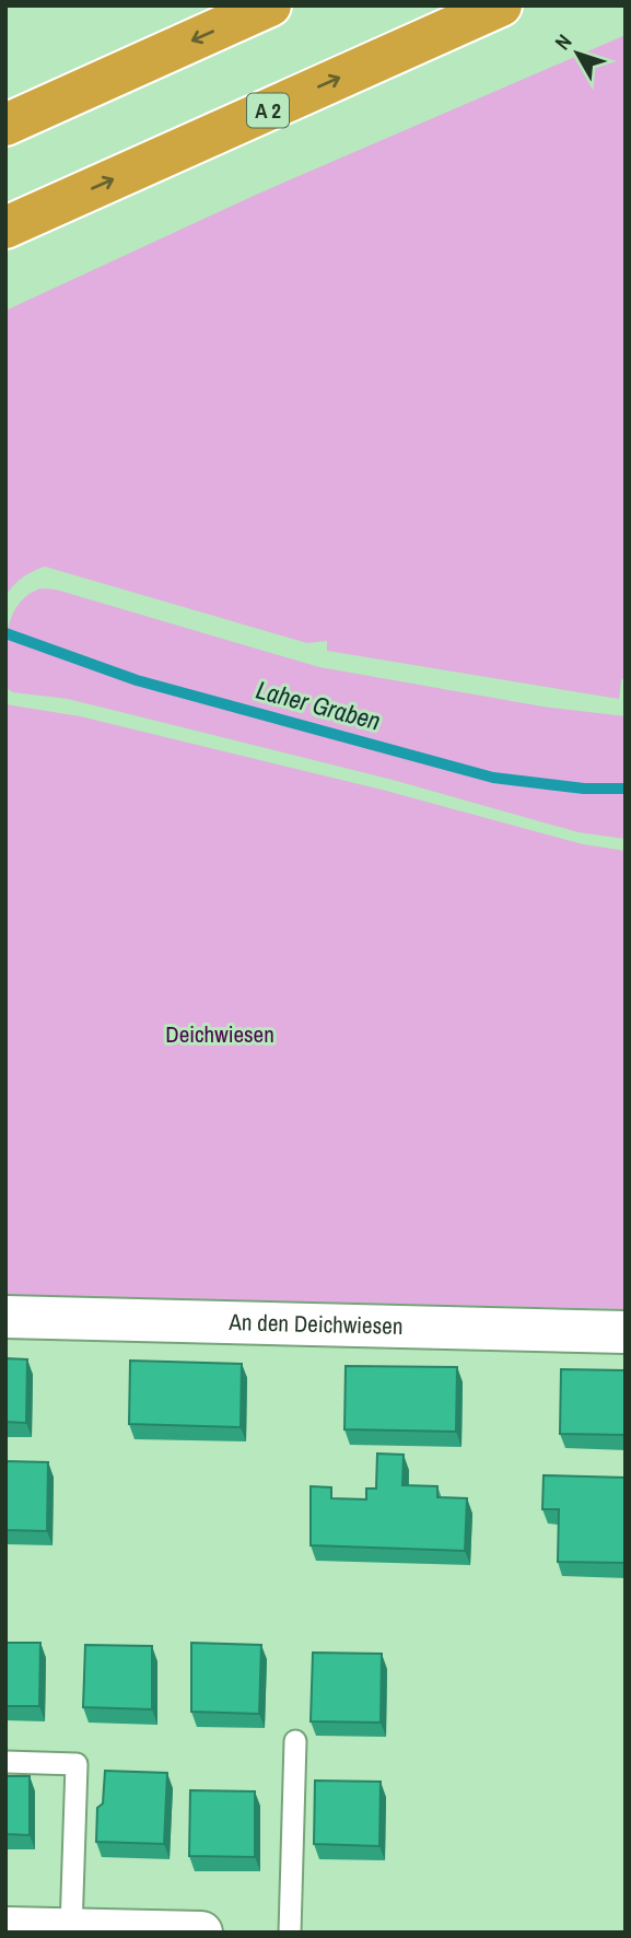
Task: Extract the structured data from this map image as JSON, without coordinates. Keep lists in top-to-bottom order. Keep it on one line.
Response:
{"streets":{"highway":["A 2"],"street":["An den Deichwiesen"]},"water":["Laher Graben"],"parks":["Deichwiesen"],"north":"top left"}
